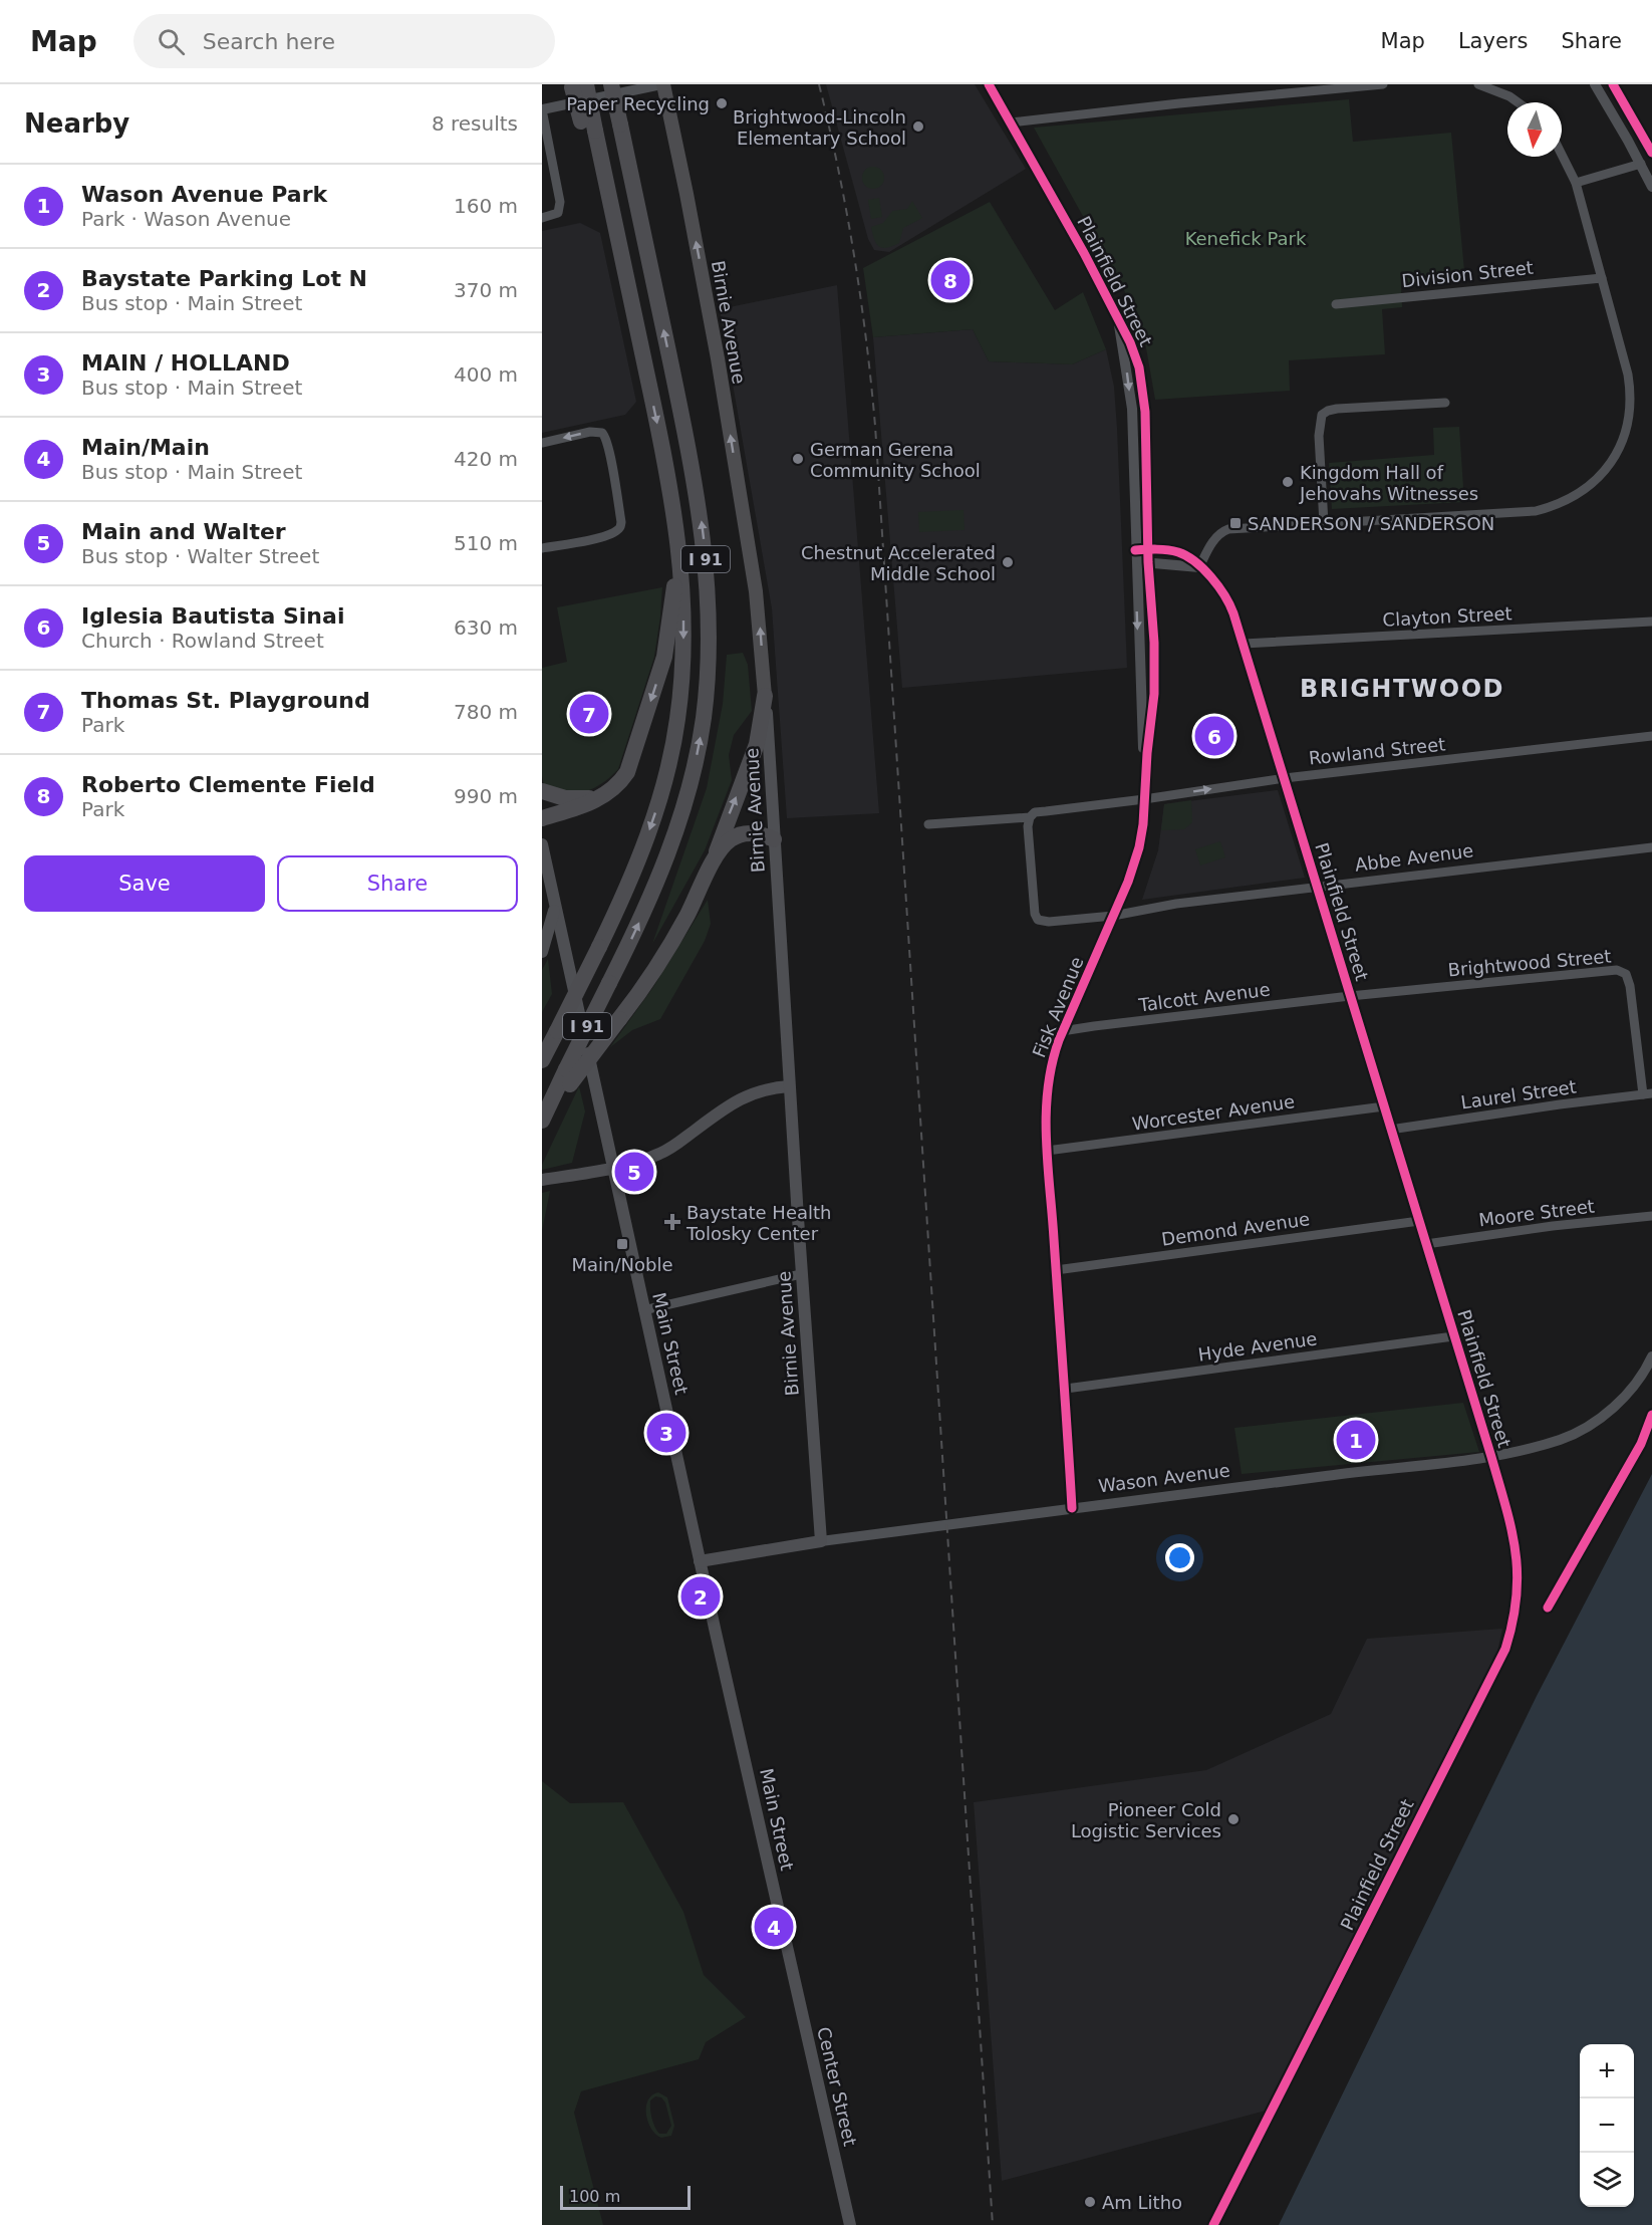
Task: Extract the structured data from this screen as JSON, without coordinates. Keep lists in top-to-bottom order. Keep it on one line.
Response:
{"streets":{"highway":["I 91"],"main road":["Birnie Avenue","Main Street","Wason Avenue","Center Street"],"street":["Division Street","Plainfield Street","Clayton Street","Rowland Street","Abbe Avenue","Brightwood Street","Talcott Avenue","Fisk Avenue","Laurel Street","Worcester Avenue","Moore Street","Demond Avenue","Hyde Avenue"]},"crossings":[["Plainfield Street","Clayton Street"],["Plainfield Street","Rowland Street"],["Plainfield Street","Abbe Avenue"],["Plainfield Street","Brightwood Street"],["Plainfield Street","Talcott Avenue"],["Plainfield Street","Fisk Avenue"],["Plainfield Street","Laurel Street"],["Plainfield Street","Worcester Avenue"],["Plainfield Street","Moore Street"],["Plainfield Street","Demond Avenue"],["Plainfield Street","Hyde Avenue"],["Plainfield Street","Wason Avenue"],["Birnie Avenue","Wason Avenue"],["Rowland Street","Abbe Avenue"],["Rowland Street","Fisk Avenue"],["Abbe Avenue","Fisk Avenue"],["Brightwood Street","Talcott Avenue"],["Brightwood Street","Laurel Street"],["Talcott Avenue","Fisk Avenue"],["Fisk Avenue","Worcester Avenue"],["Fisk Avenue","Demond Avenue"],["Fisk Avenue","Hyde Avenue"],["Fisk Avenue","Wason Avenue"],["Main Street","Wason Avenue"],["Main Street","Center Street"]],"one_way":["Birnie Avenue"],"districts":["BRIGHTWOOD"],"parks":["Kenefick Park"],"places":{"other":["Paper Recycling","Brightwood-Lincoln Elementary School","German Gerena Community School","Kingdom Hall of Jehovahs Witnesses","Chestnut Accelerated Middle School","Pioneer Cold Logistic Services","Am Litho"],"transit":["SANDERSON / SANDERSON","Main/Noble"],"health":["Baystate Health Tolosky Center"]},"scale_bar":"100 m","north":"bottom","page":{"header":"Map","search":"Search here","nav":["Map","Layers","Share"],"heading":["Nearby","8 results"],"list":[{"mark":"1","name":"Wason Avenue Park","note":"Park · Wason Avenue","value":"160 m"},{"mark":"2","name":"Baystate Parking Lot N","note":"Bus stop · Main Street","value":"370 m"},{"mark":"3","name":"MAIN / HOLLAND","note":"Bus stop · Main Street","value":"400 m"},{"mark":"4","name":"Main/Main","note":"Bus stop · Main Street","value":"420 m"},{"mark":"5","name":"Main and Walter","note":"Bus stop · Walter Street","value":"510 m"},{"mark":"6","name":"Iglesia Bautista Sinai","note":"Church · Rowland Street","value":"630 m"},{"mark":"7","name":"Thomas St. Playground","note":"Park","value":"780 m"},{"mark":"8","name":"Roberto Clemente Field","note":"Park","value":"990 m"}],"pins":["8","7","6","5","3","1","2","4"],"buttons":["Save","Share"],"map_buttons":["+","−"],"scale":"100 m"}}
